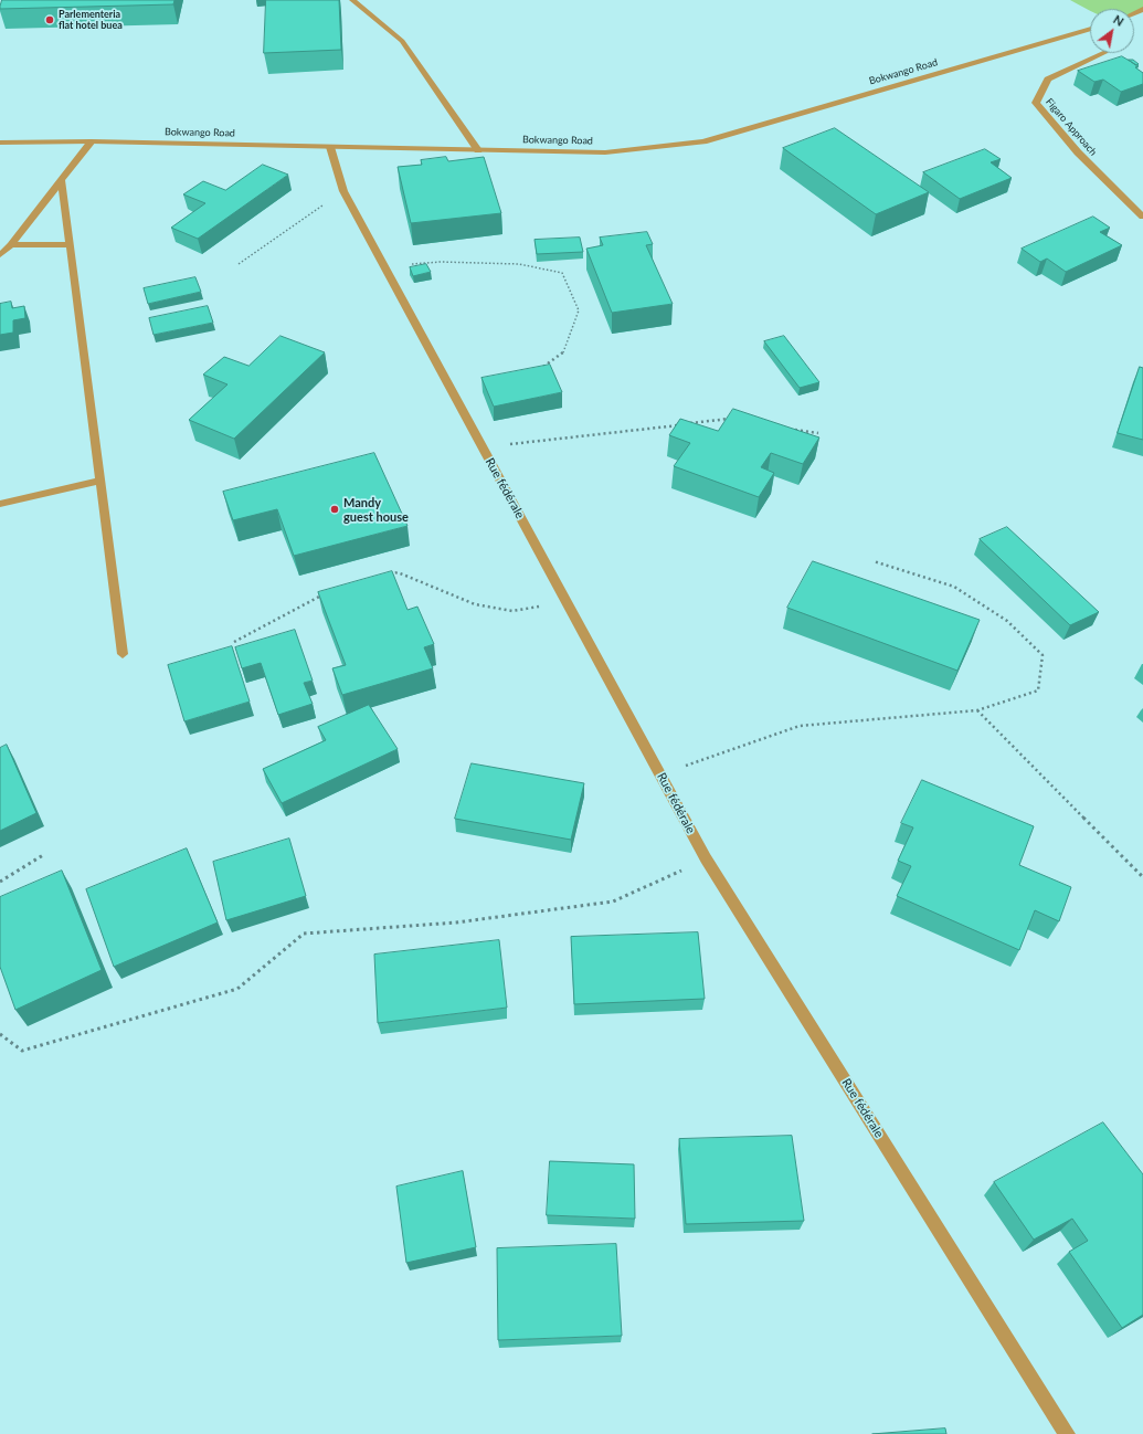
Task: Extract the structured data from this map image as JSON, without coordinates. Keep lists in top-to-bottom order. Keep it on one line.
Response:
{"streets":{"street":["Bokwango Road","Figaro Approach","Rue fédérale"]},"crossings":[["Bokwango Road","Rue fédérale"]],"places":["Parlementeria flat hotel buea","Mandy guest house"],"north":"top right"}
